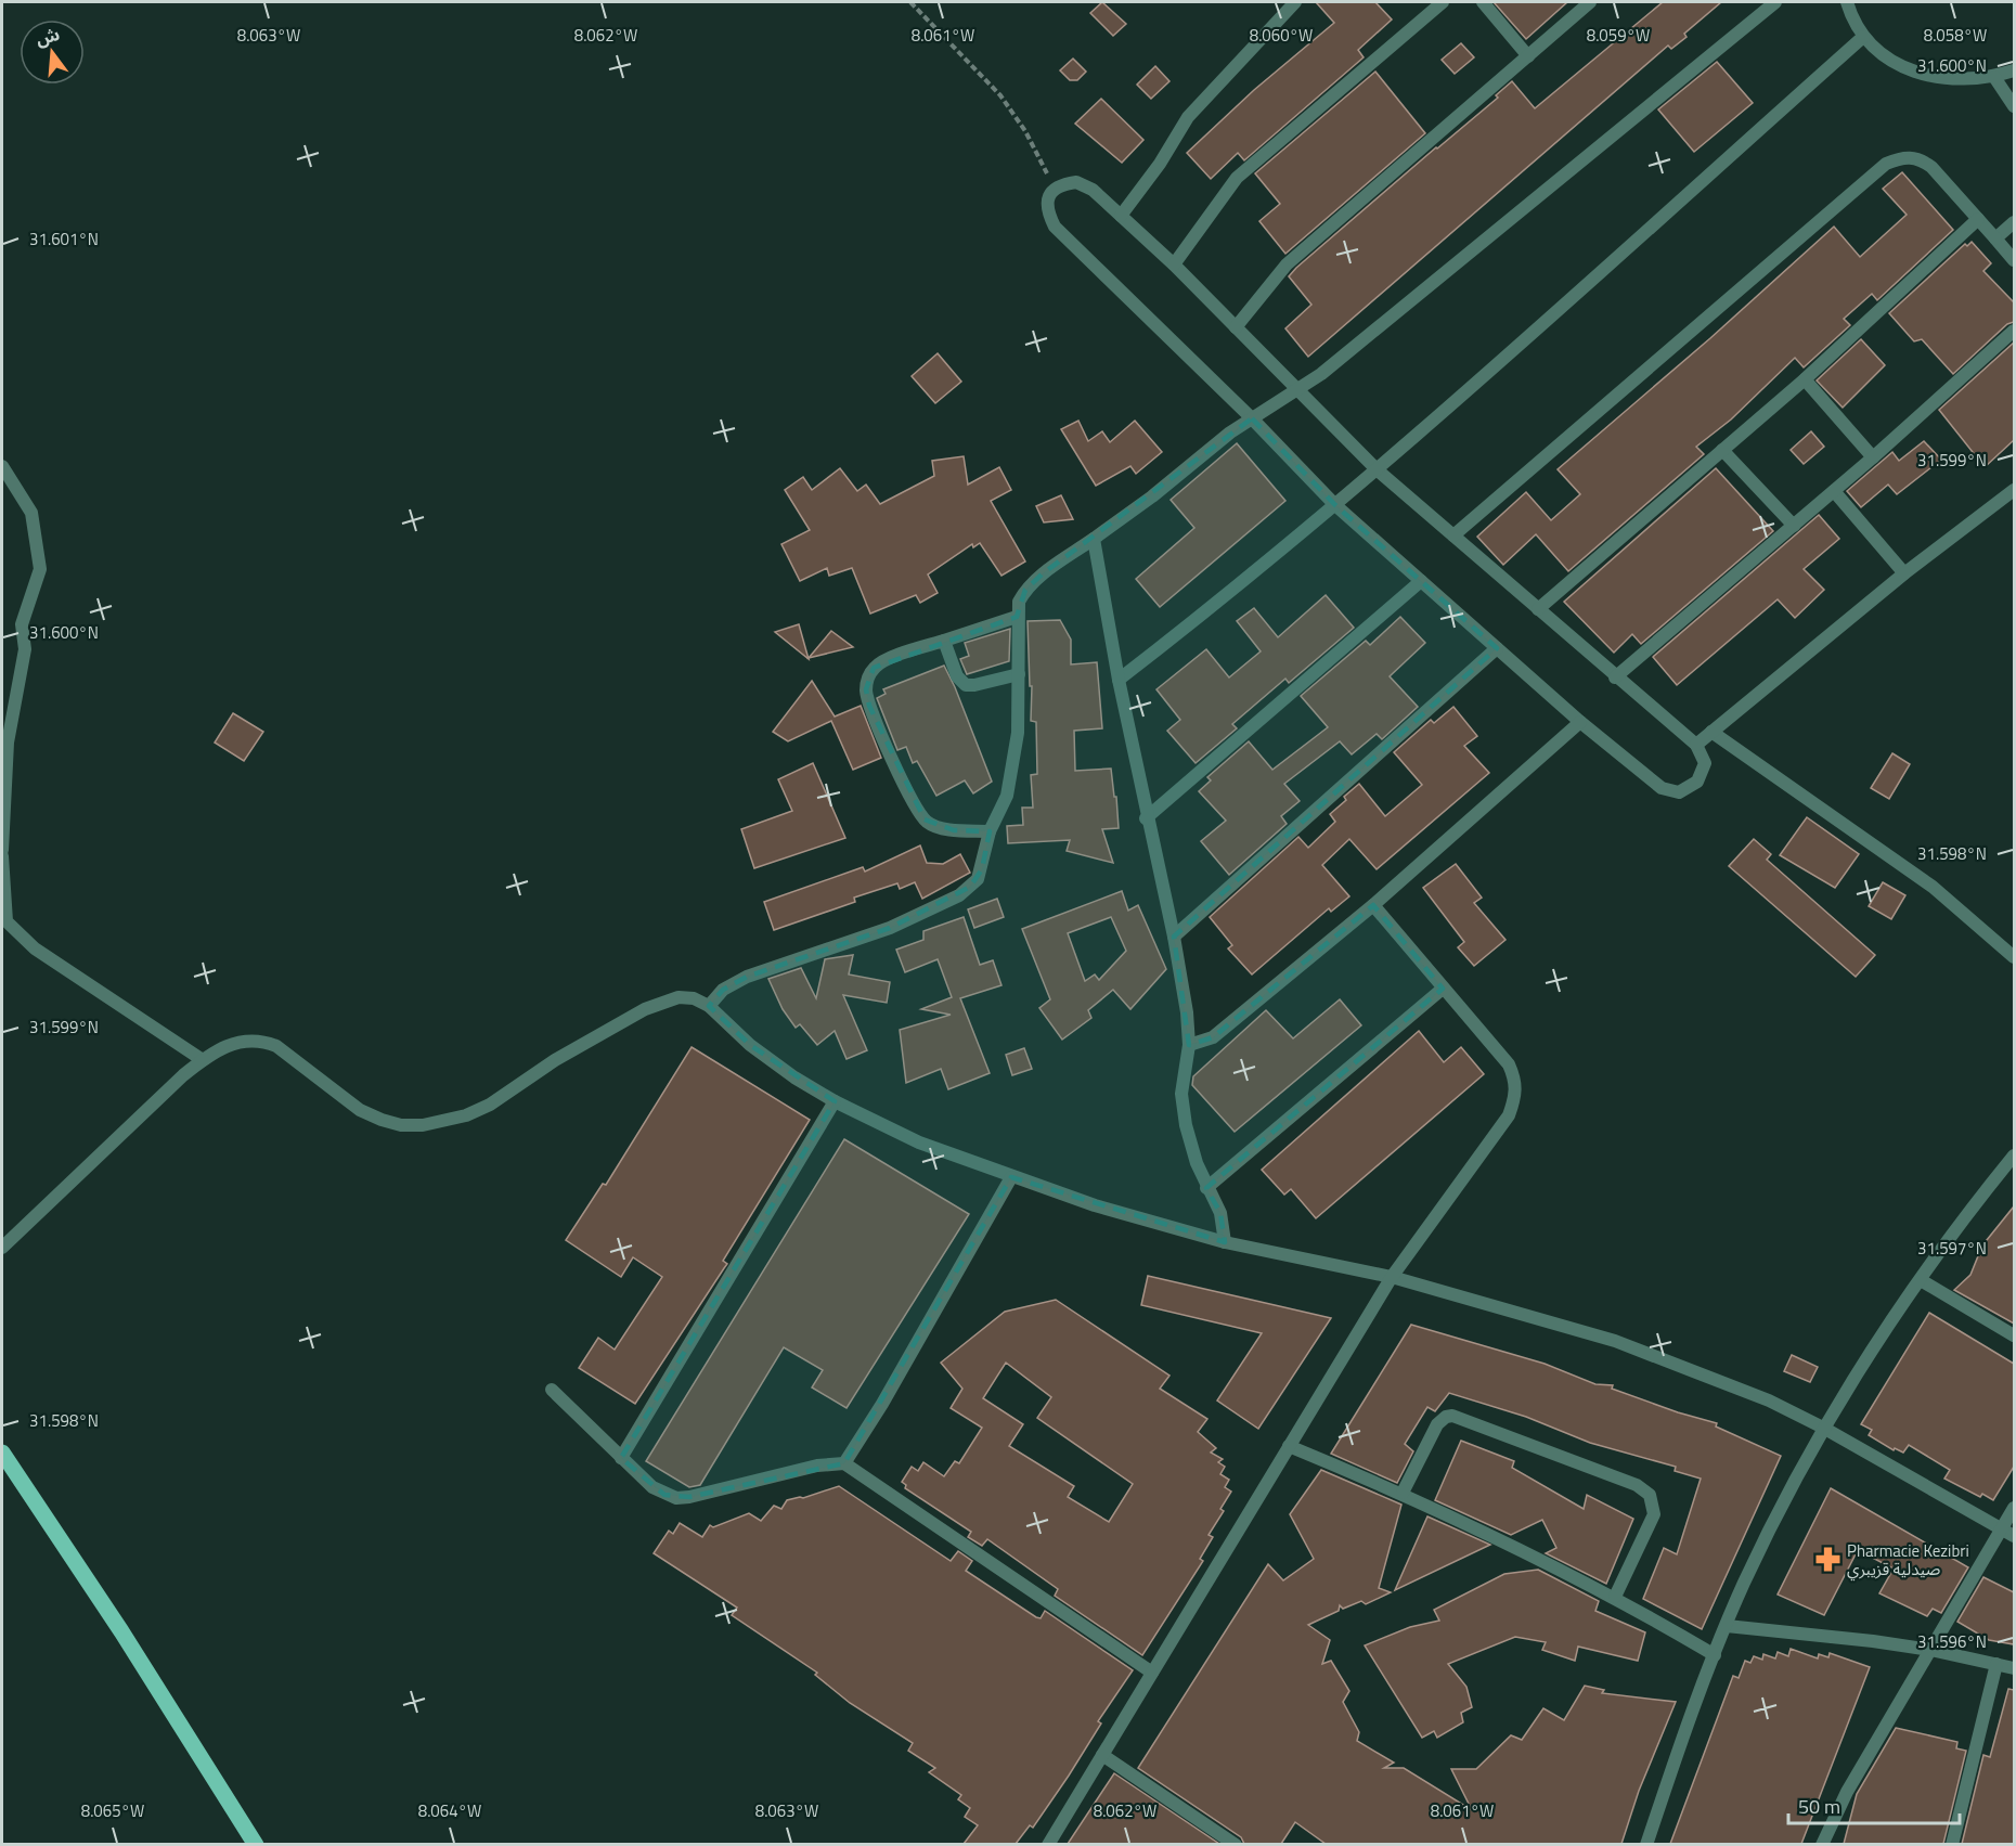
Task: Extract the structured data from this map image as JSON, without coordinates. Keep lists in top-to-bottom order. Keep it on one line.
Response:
{"places":{"pharmacy":["Pharmacie Kezibri صيدلية قزيبري"]},"scale_bar":"50 m","north":"top","coordinates":["8.063°W","8.062°W","8.061°W","8.060°W","8.059°W","8.058°W","31.600°N","31.601°N","31.599°N","31.598°N","31.597°N","31.596°N","8.065°W","8.064°W"]}
